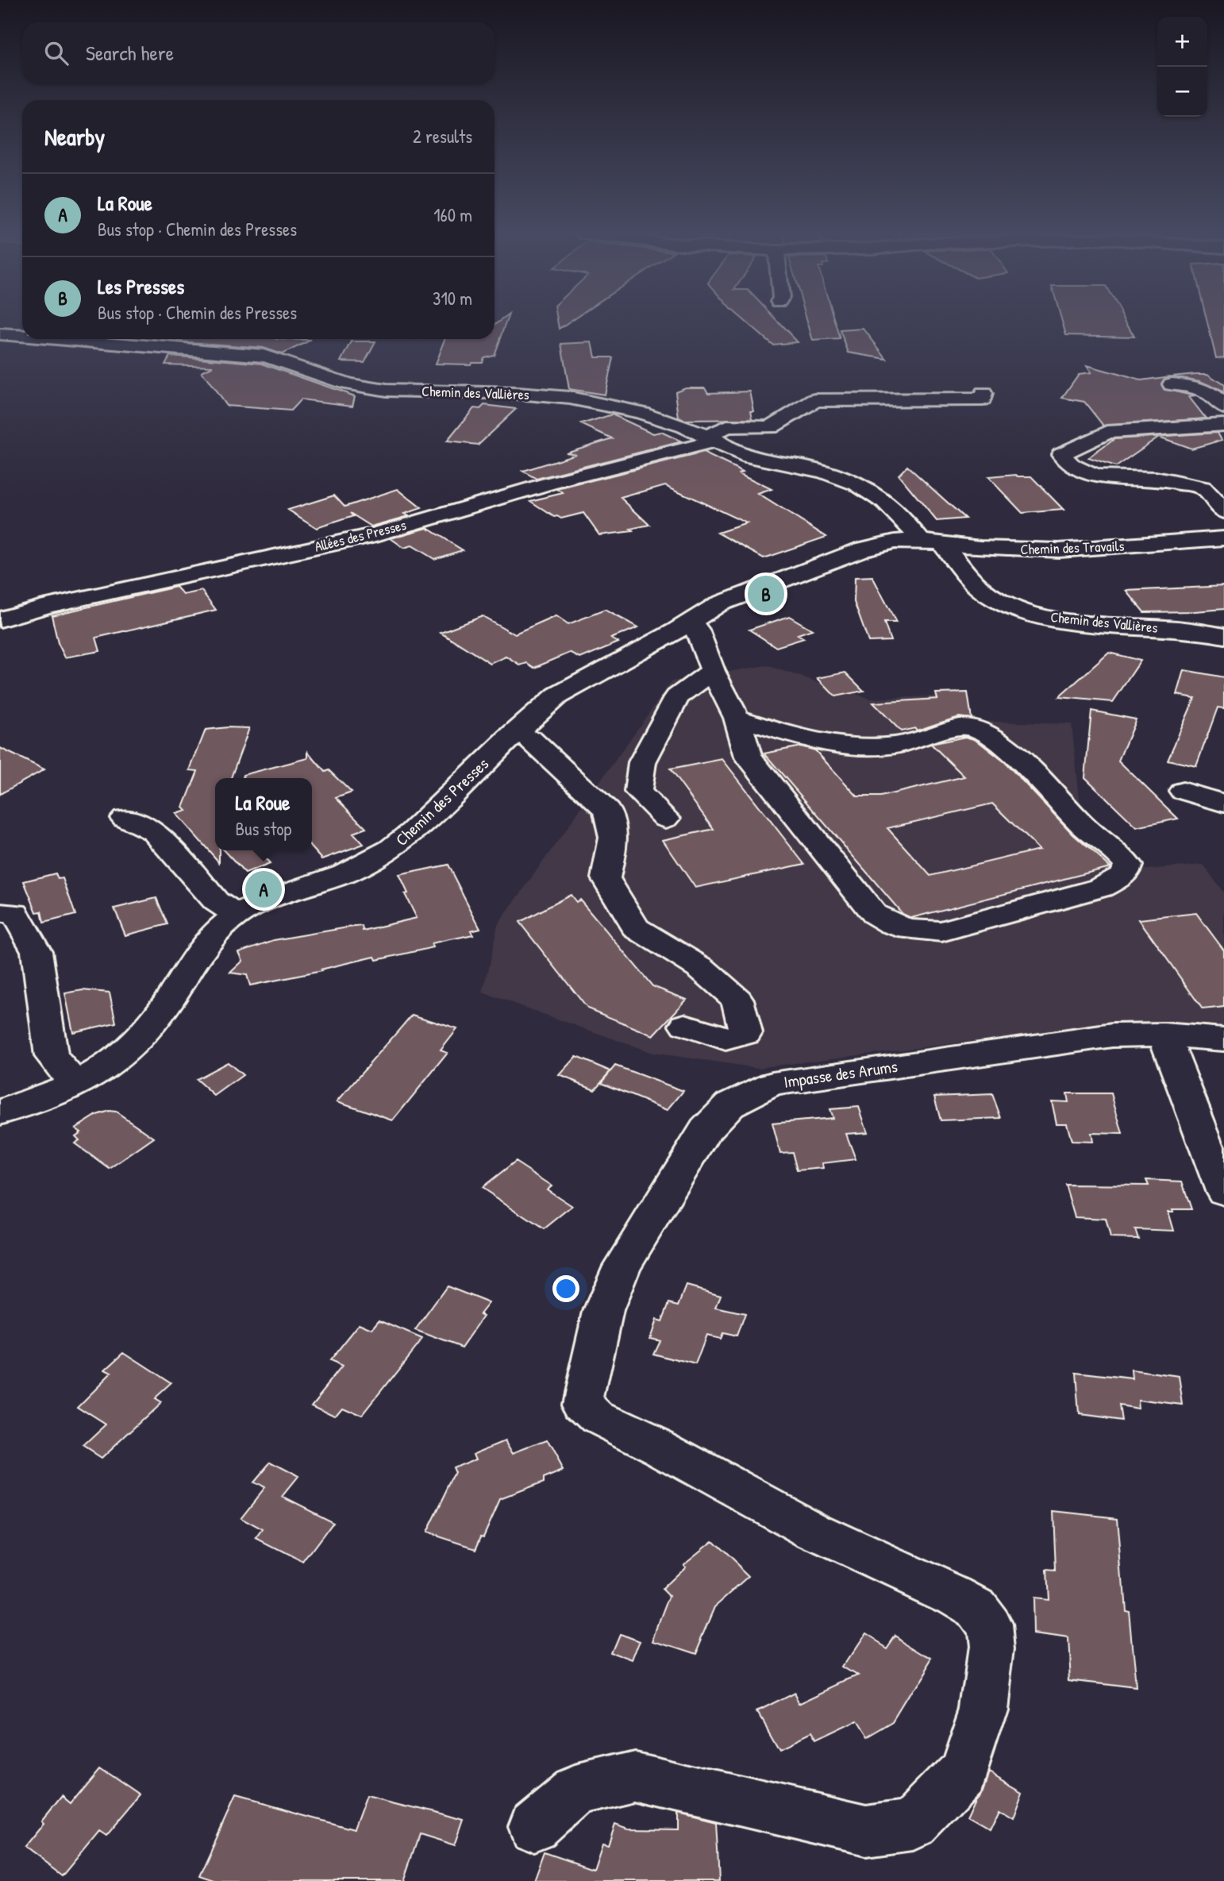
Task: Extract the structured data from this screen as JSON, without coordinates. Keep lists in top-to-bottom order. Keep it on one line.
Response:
{"streets":{"street":["Chemin des Vallières","Allées des Presses","Chemin des Travails","Chemin des Presses","Impasse des Arums"]},"crossings":[["Chemin des Vallières","Allées des Presses"],["Chemin des Vallières","Chemin des Travails"],["Chemin des Vallières","Chemin des Presses"],["Chemin des Travails","Chemin des Presses"]],"page":{"map_buttons":["+","−"],"search":"Search here","heading":["Nearby","2 results"],"list":[{"mark":"A","name":"La Roue","note":"Bus stop · Chemin des Presses","value":"160 m"},{"mark":"B","name":"Les Presses","note":"Bus stop · Chemin des Presses","value":"310 m"}],"pins":["B","A"],"popup":["La Roue","Bus stop"]}}
